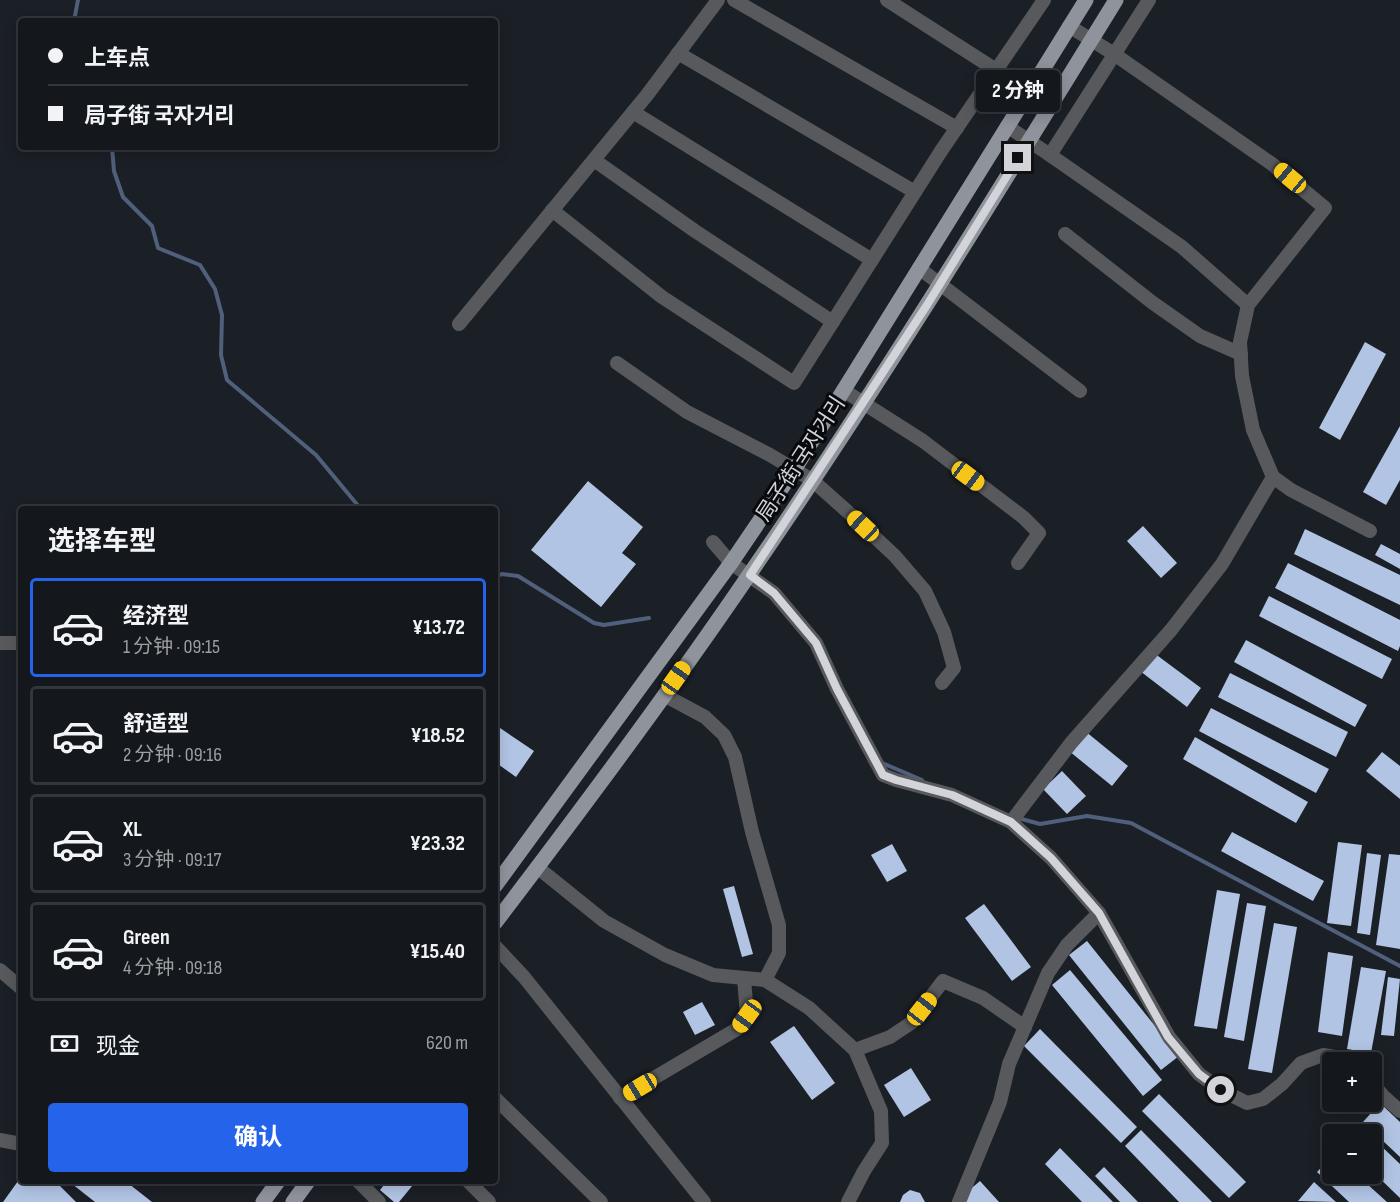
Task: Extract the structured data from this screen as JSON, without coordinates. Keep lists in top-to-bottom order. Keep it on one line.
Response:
{"streets":{"main road":["局子街 국자거리"]},"page":{"banner":["上车点","局子街 국자거리"],"bubble":"2 分钟","heading":"选择车型","list":[{"name":"经济型","note":"1 分钟 · 09:15","value":"¥13.72"},{"name":"舒适型","note":"2 分钟 · 09:16","value":"¥18.52"},{"name":"XL","note":"3 分钟 · 09:17","value":"¥23.32"},{"name":"Green","note":"4 分钟 · 09:18","value":"¥15.40"}],"pay":["现金","620 m"],"map_buttons":["+","−"],"buttons":"确认"}}
